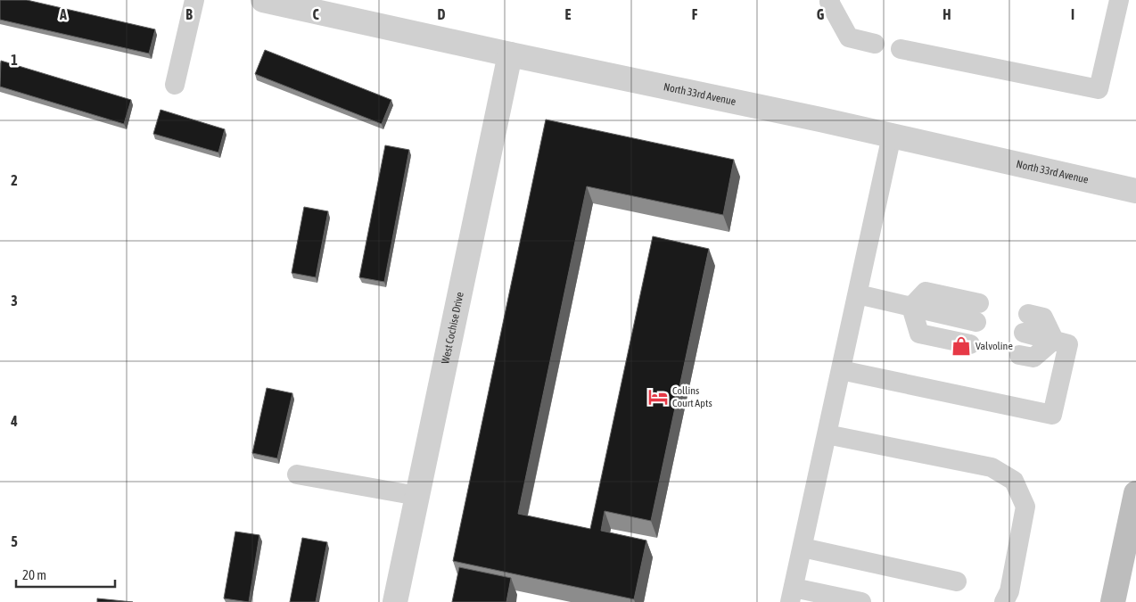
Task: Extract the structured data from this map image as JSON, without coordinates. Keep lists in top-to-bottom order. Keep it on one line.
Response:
{"streets":{"street":["North 33rd Avenue","West Cochise Drive"]},"crossings":[["North 33rd Avenue","West Cochise Drive"]],"places":{"shop":["Valvoline"],"hotel":["Collins Court Apts"]},"scale_bar":"20 m","grid":{"columns":["A","B","C","D","E","F","G","H","I"],"rows":["1","2","3","4","5"]}}
